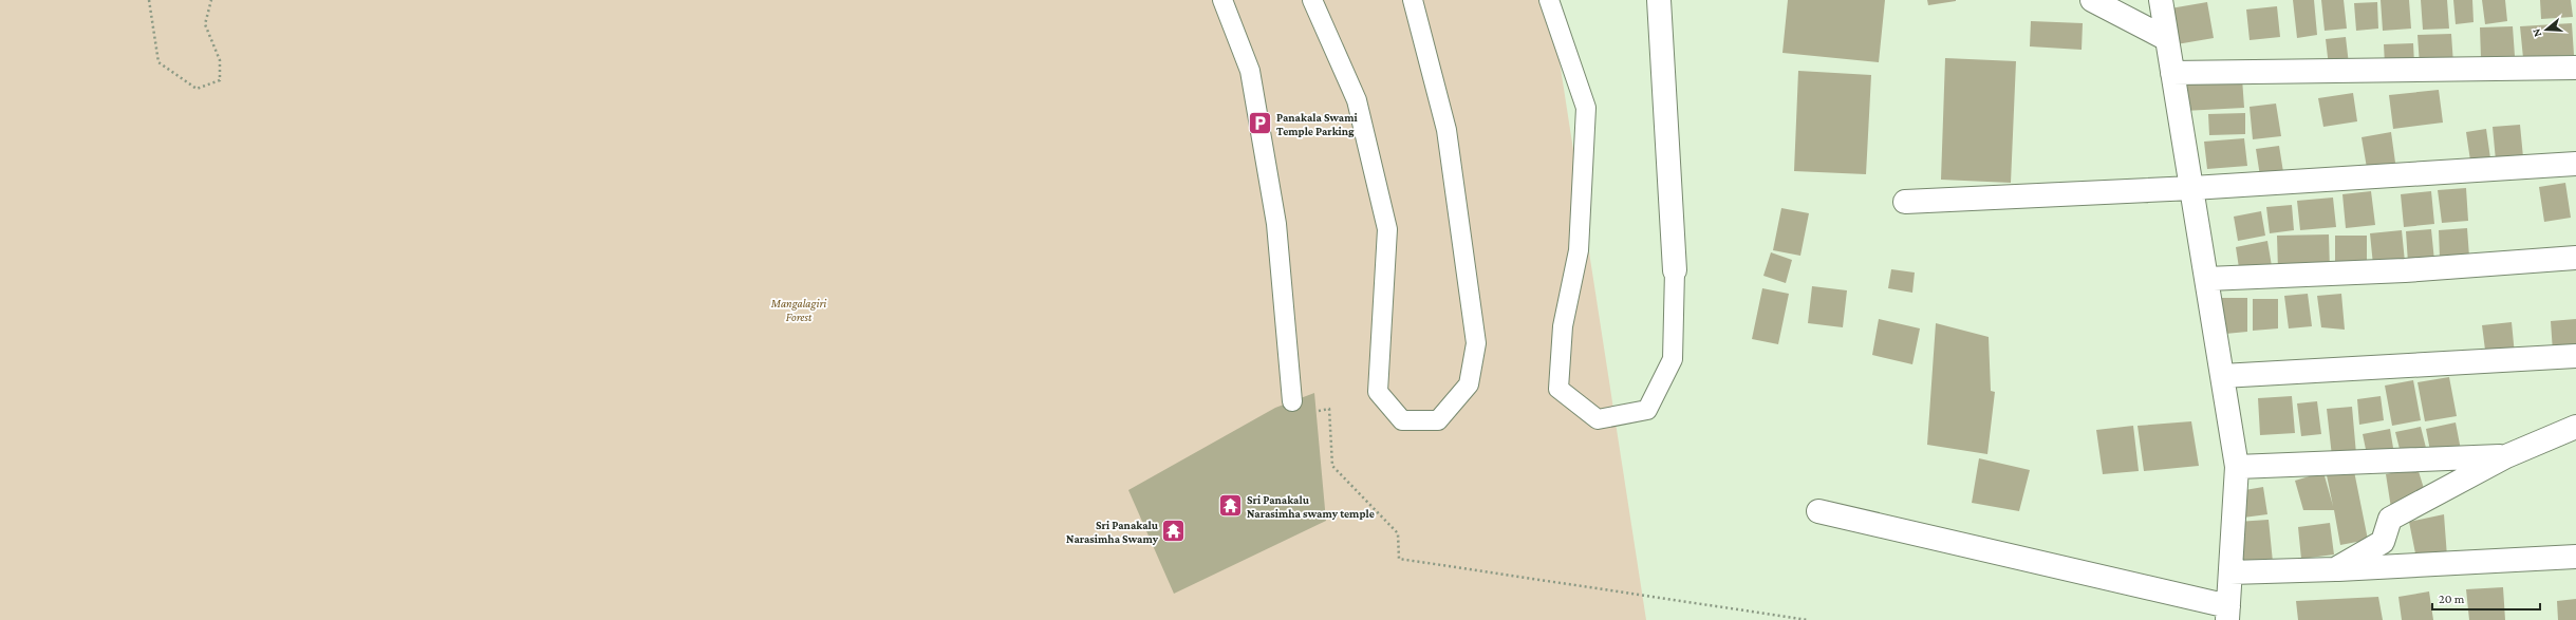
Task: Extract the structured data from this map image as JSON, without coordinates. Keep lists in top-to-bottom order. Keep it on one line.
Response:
{"parks":["Mangalagiri Forest"],"places":{"parking":["Panakala Swami Temple Parking"],"temple":["Sri Panakalu Narasimha swamy temple","Sri Panakalu Narasimha Swamy"]},"scale_bar":"20 m","north":"left"}
